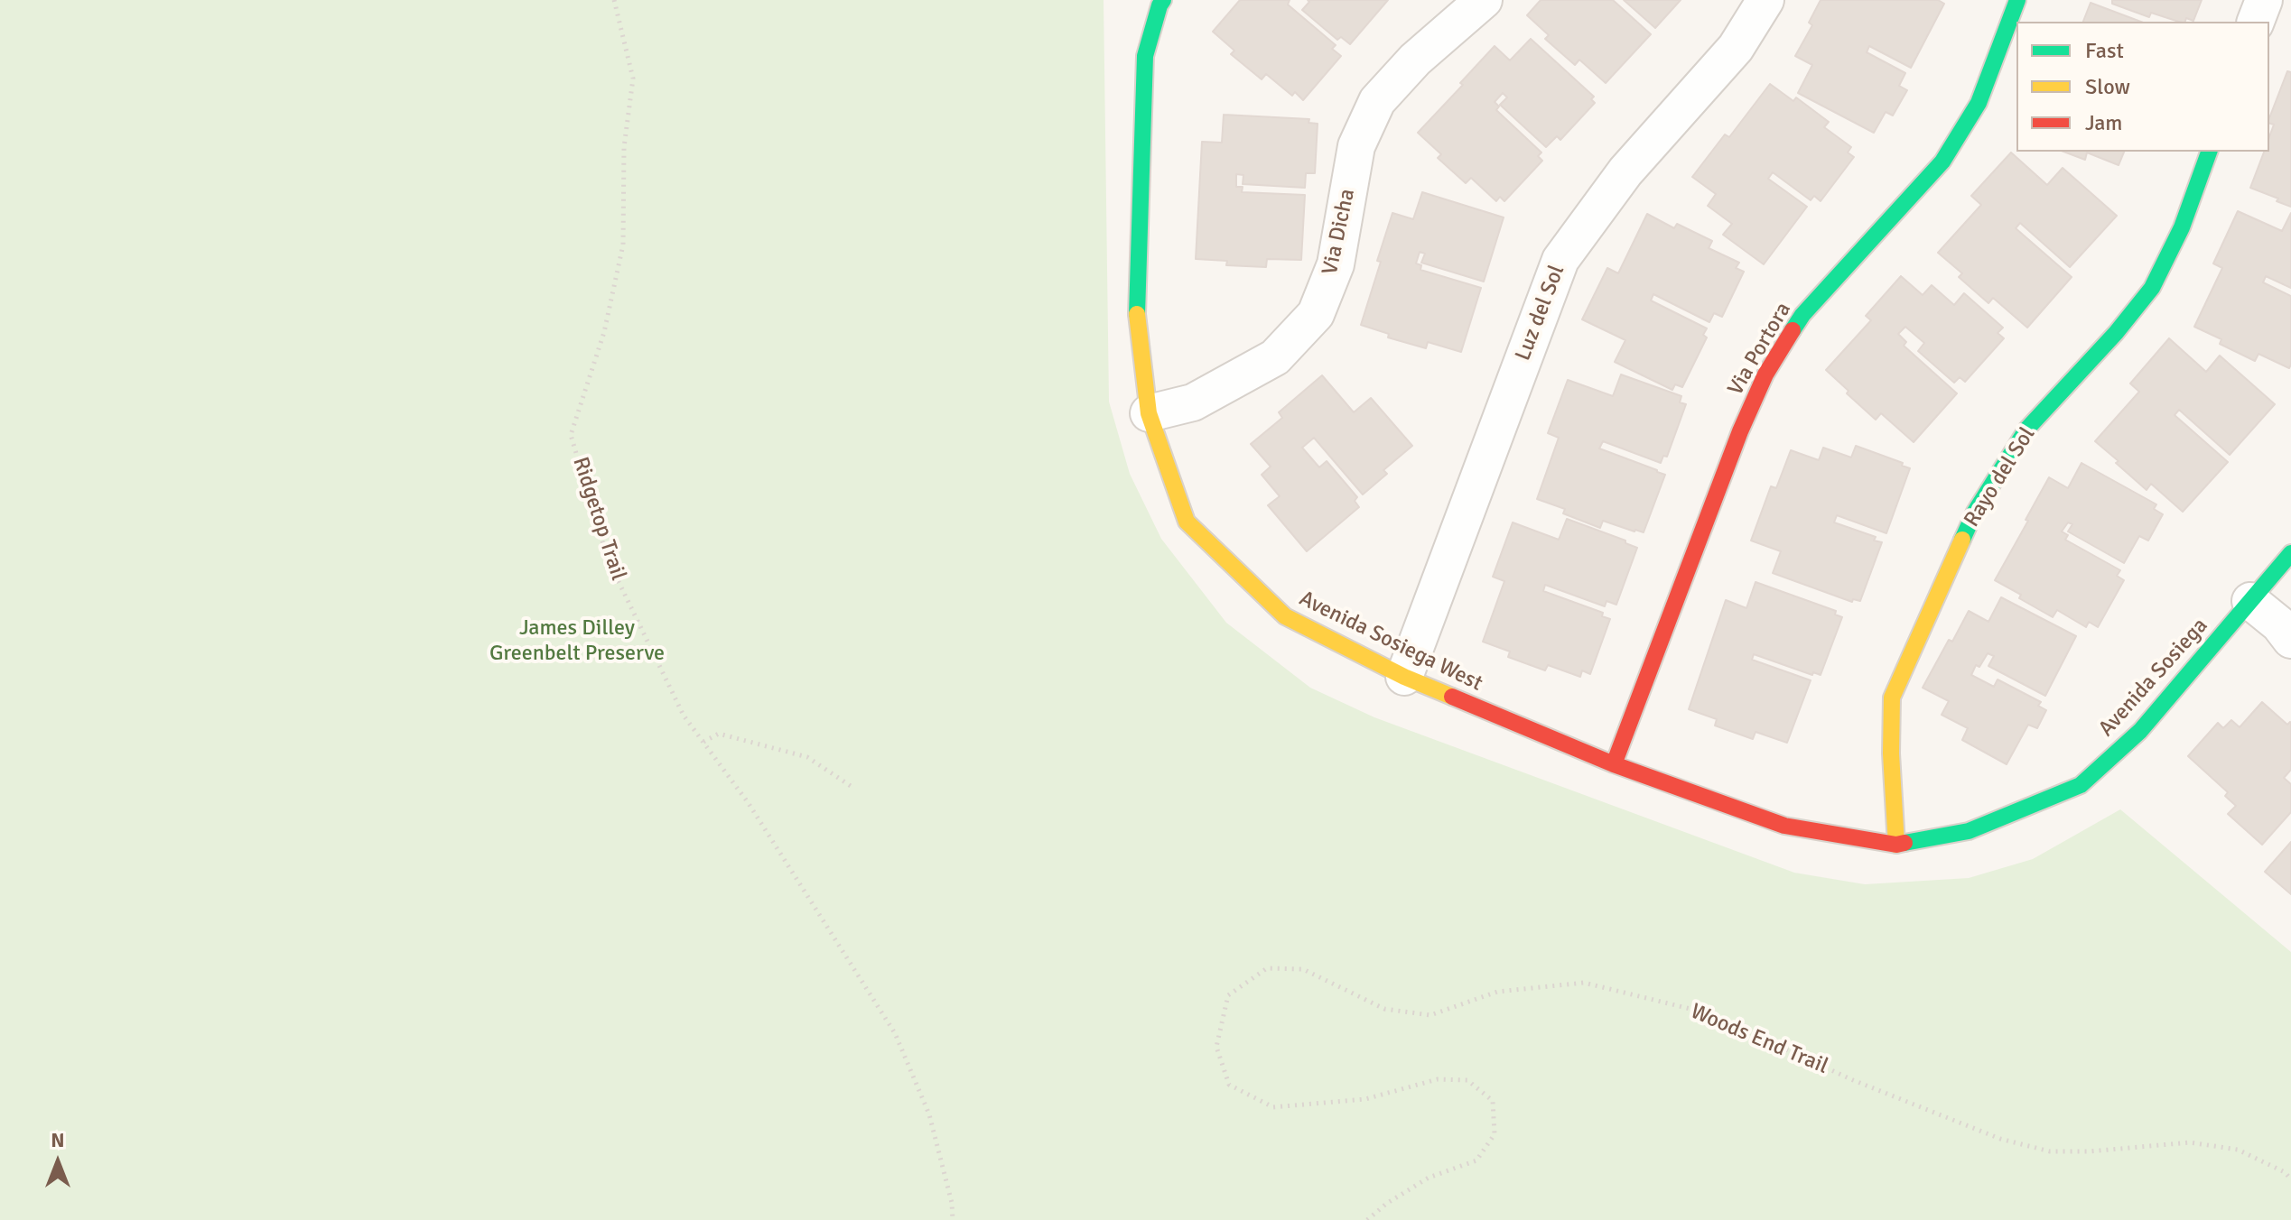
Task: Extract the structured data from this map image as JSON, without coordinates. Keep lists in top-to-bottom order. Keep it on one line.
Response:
{"streets":{"street":["Via Dicha","Luz del Sol","Via Portora","Rayo del Sol","Avenida Sosiega West","Avenida Sosiega"],"path":["Ridgetop Trail","Woods End Trail"]},"crossings":[["Via Dicha","Avenida Sosiega West"],["Luz del Sol","Avenida Sosiega West"],["Via Portora","Avenida Sosiega West"],["Via Portora","Avenida Sosiega"],["Rayo del Sol","Avenida Sosiega"],["Avenida Sosiega West","Avenida Sosiega"]],"parks":["James Dilley Greenbelt Preserve"],"legend":["Fast","Slow","Jam"],"north":"top"}
